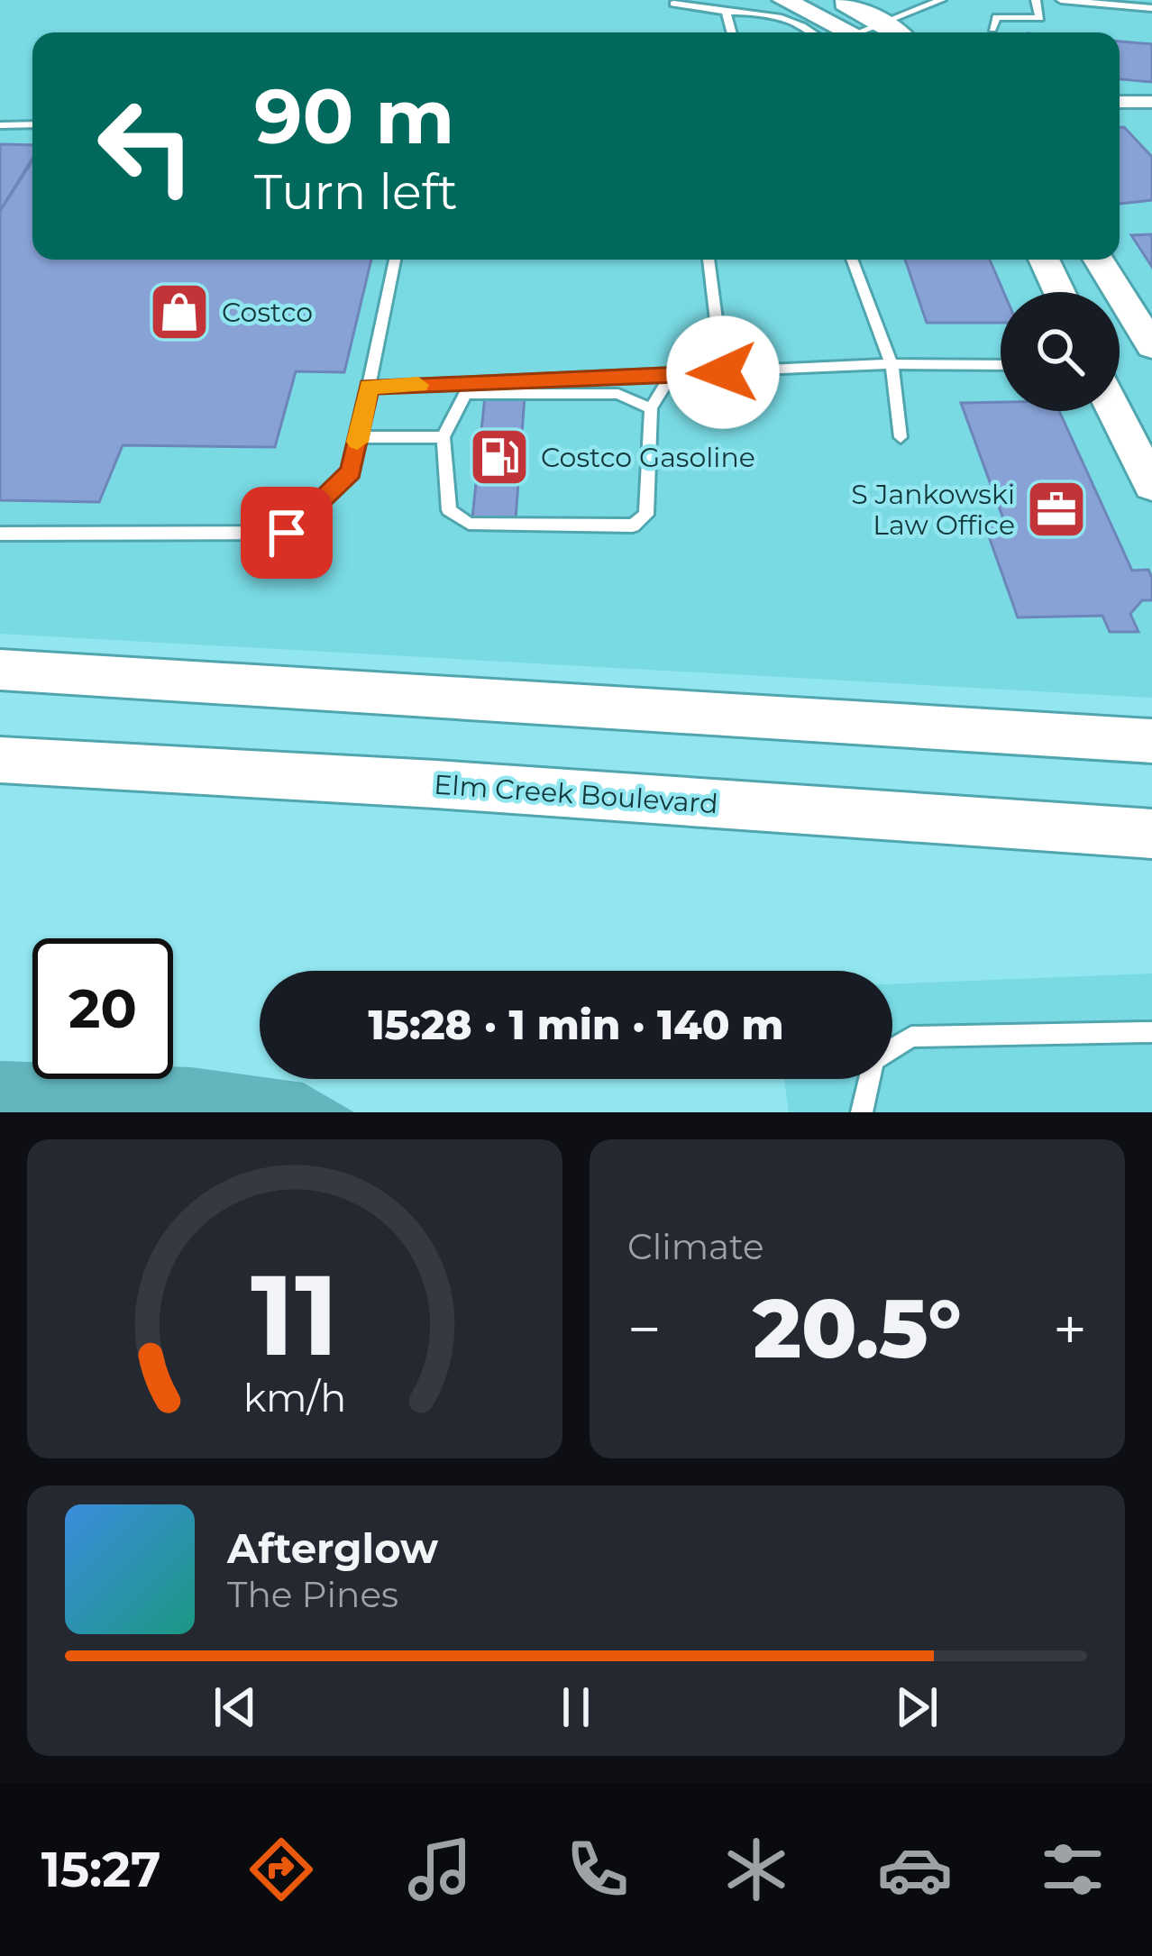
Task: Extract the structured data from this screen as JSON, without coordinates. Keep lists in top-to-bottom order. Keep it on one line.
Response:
{"streets":{"main road":["Elm Creek Boulevard"]},"places":{"shop":["Costco"],"fuel station":["Costco Gasoline"],"office":["S Jankowski Law Office"]},"page":{"turn":["90 m","Turn left"],"limit":"20","trip":"15:28 · 1 min · 140 m","tile":"Climate","heat":["−","20.5°","+"],"song":["Afterglow","The Pines"],"tabs":"15:27","gauge":["11","km/h"]}}
